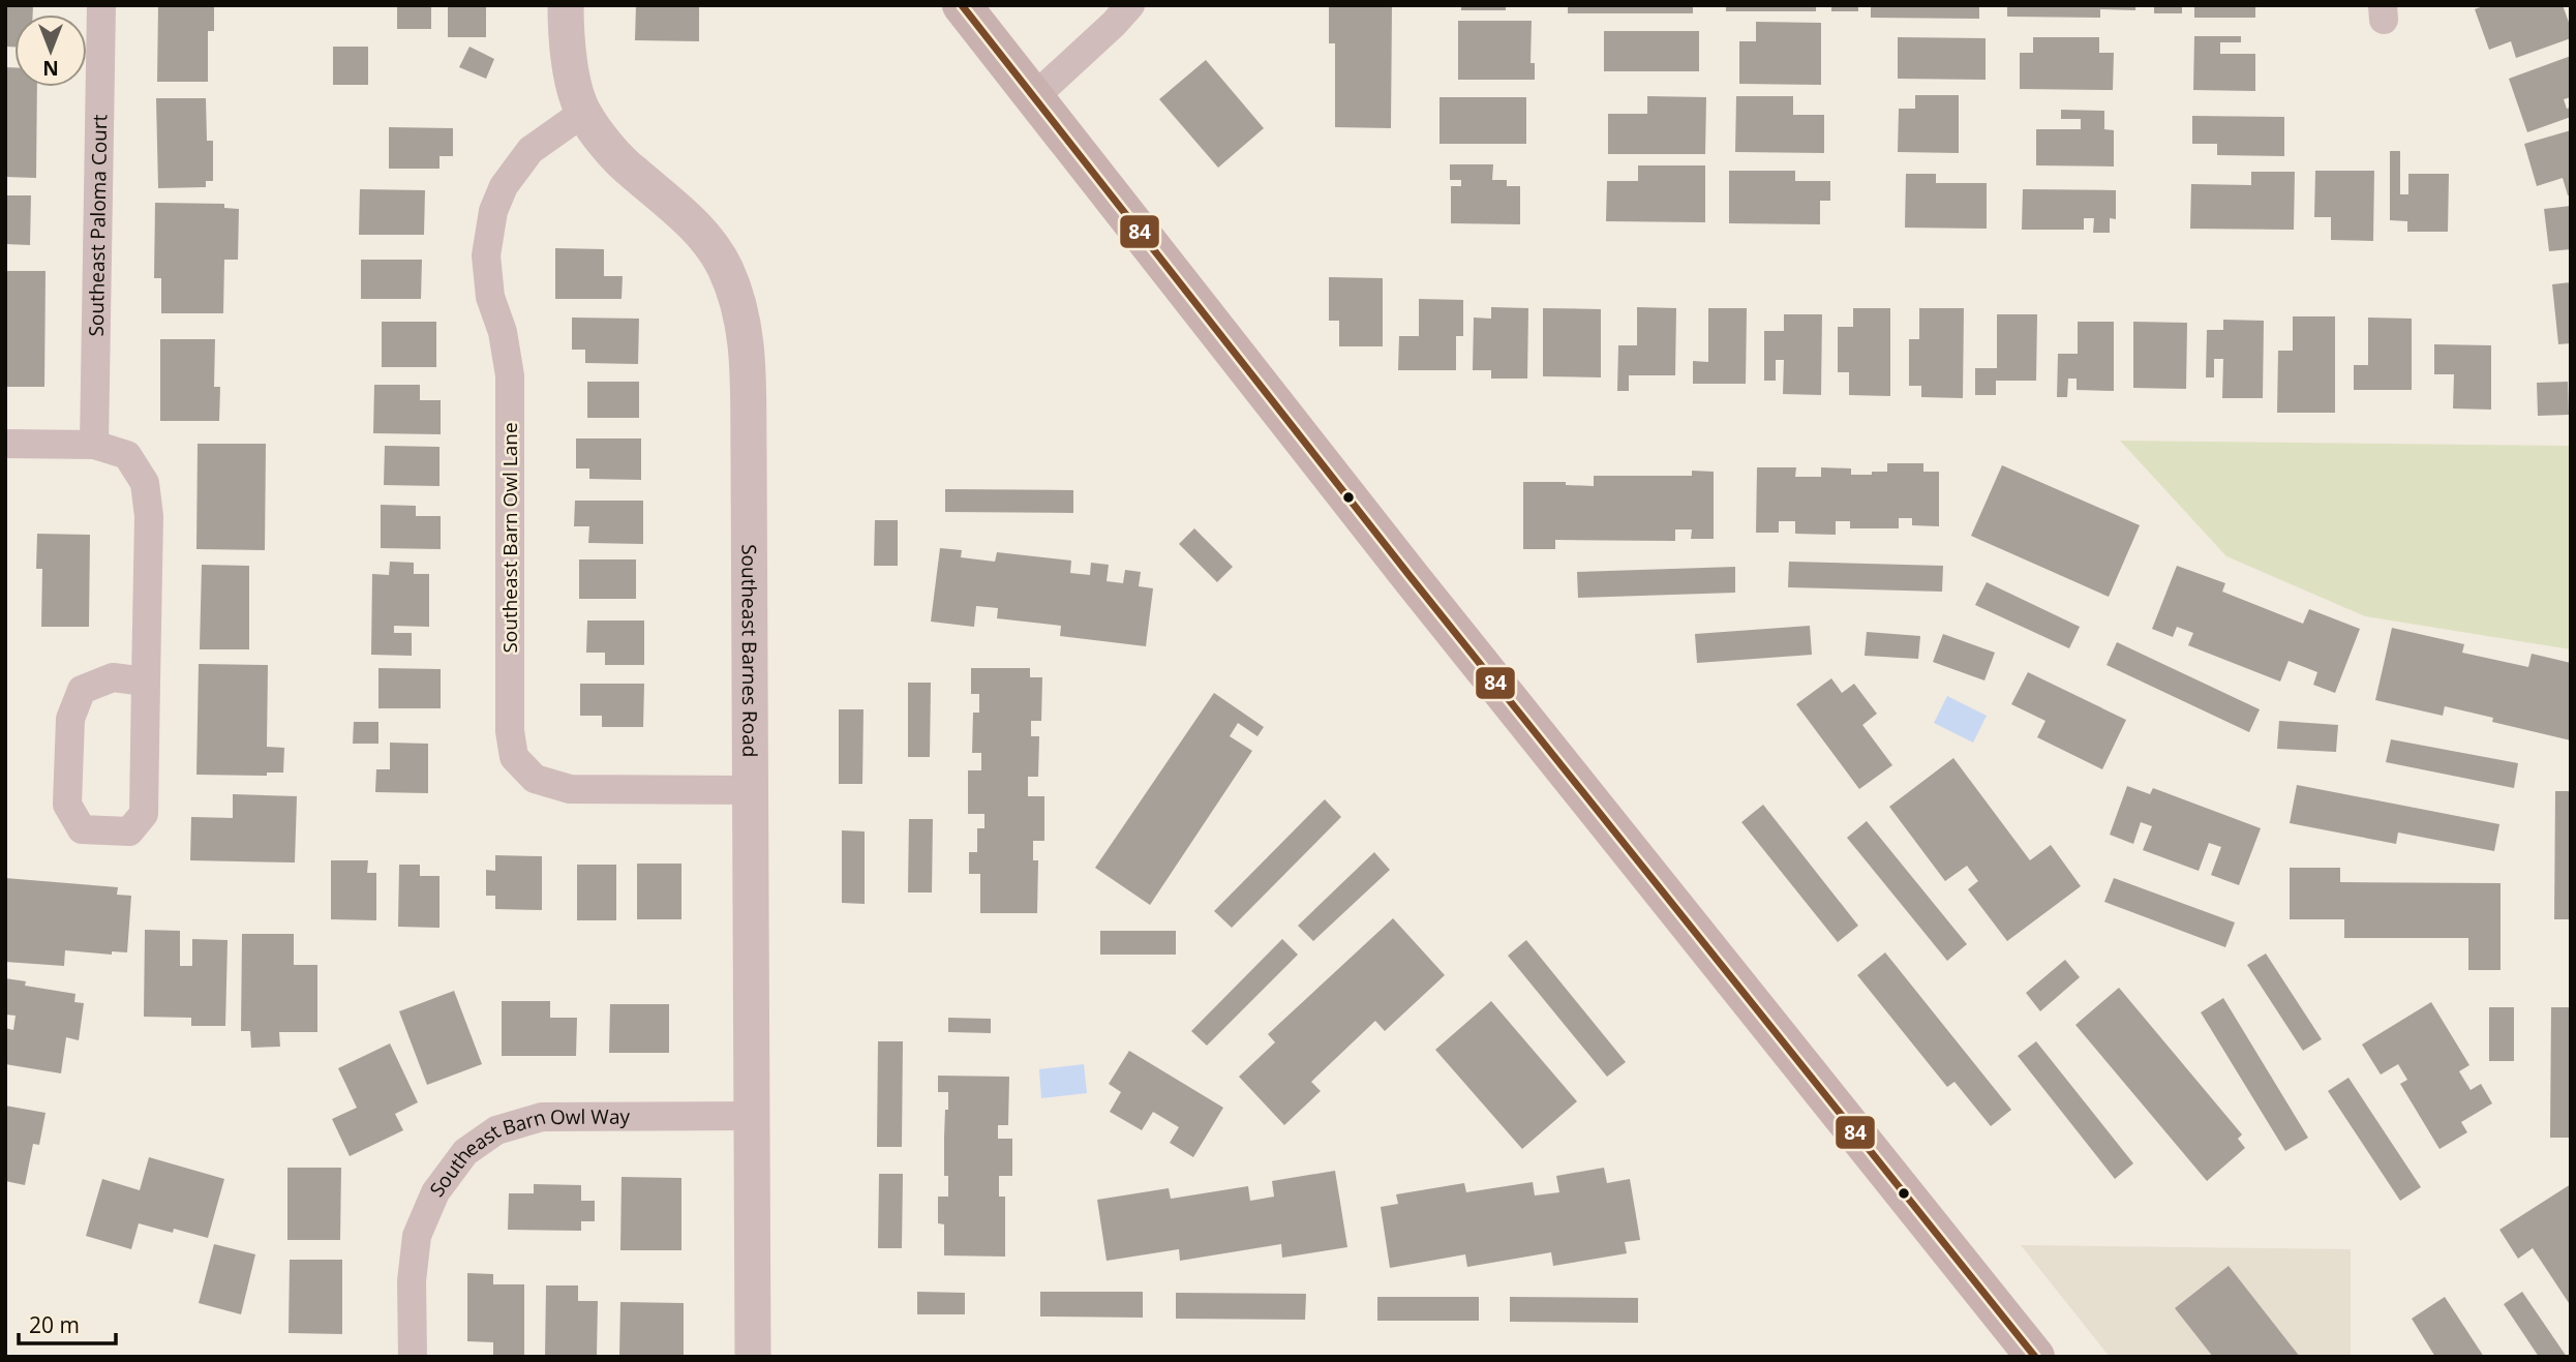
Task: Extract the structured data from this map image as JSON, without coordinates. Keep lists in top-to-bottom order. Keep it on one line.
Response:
{"streets":{"street":["Southeast Paloma Court","Southeast Barn Owl Lane","Southeast Barnes Road","Southeast Barn Owl Way"]},"crossings":[["Southeast Barn Owl Lane","Southeast Barnes Road"],["Southeast Barnes Road","Southeast Barn Owl Way"]],"lines":["transit line 84"],"scale_bar":"20 m","north":"bottom"}
